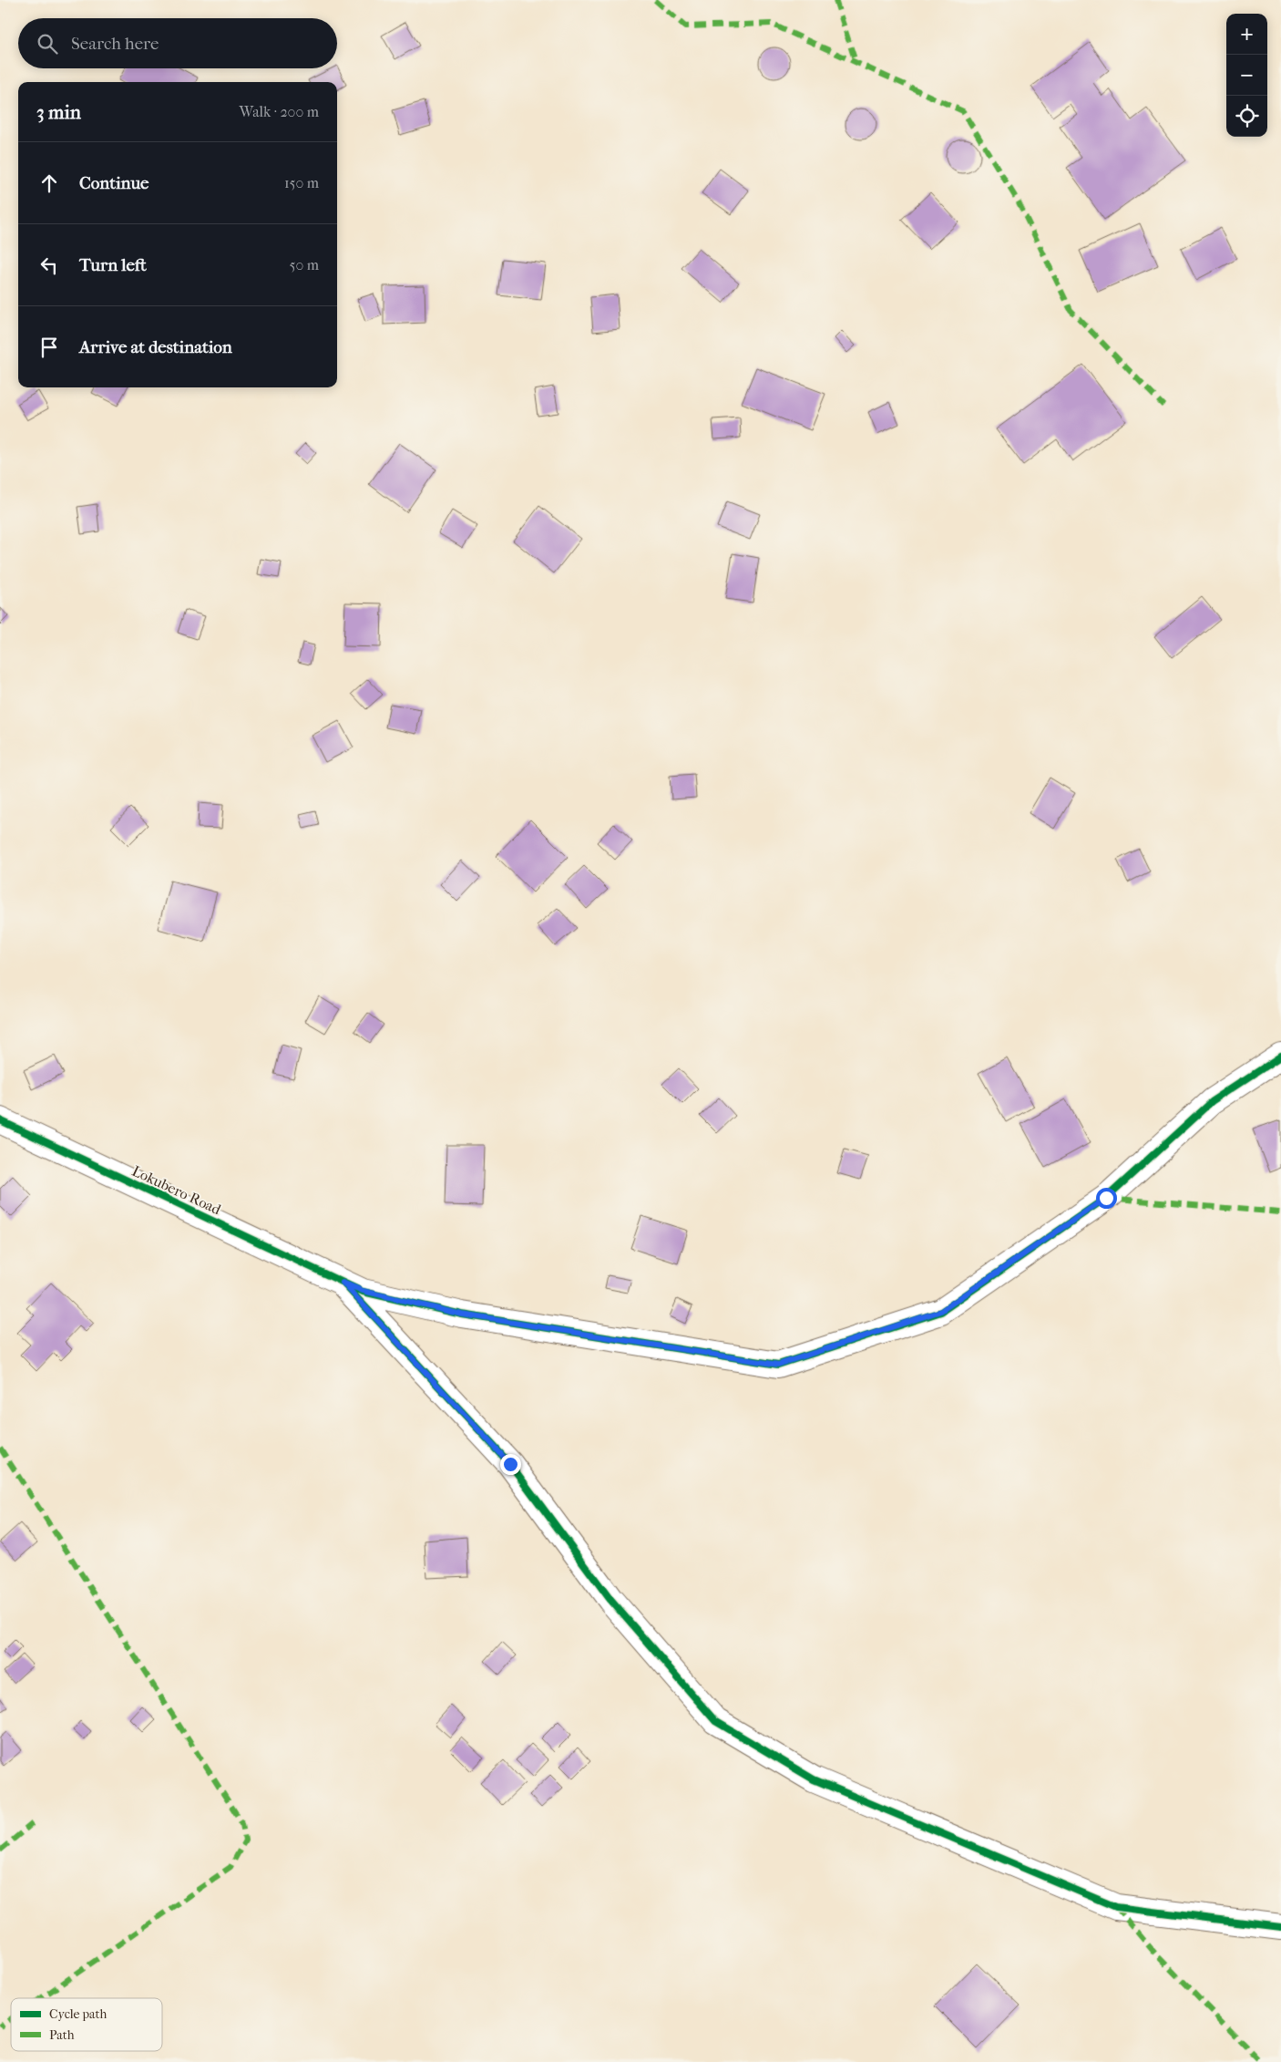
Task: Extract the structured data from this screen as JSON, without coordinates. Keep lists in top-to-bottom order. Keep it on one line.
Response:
{"streets":{"street":["Lokubero Road"]},"legend":["Cycle path","Path"],"page":{"map_buttons":["+","−"],"search":"Search here","heading":["3 min","Walk · 200 m"],"list":[["Continue","150 m"],["Turn left","50 m"],"Arrive at destination"]}}
